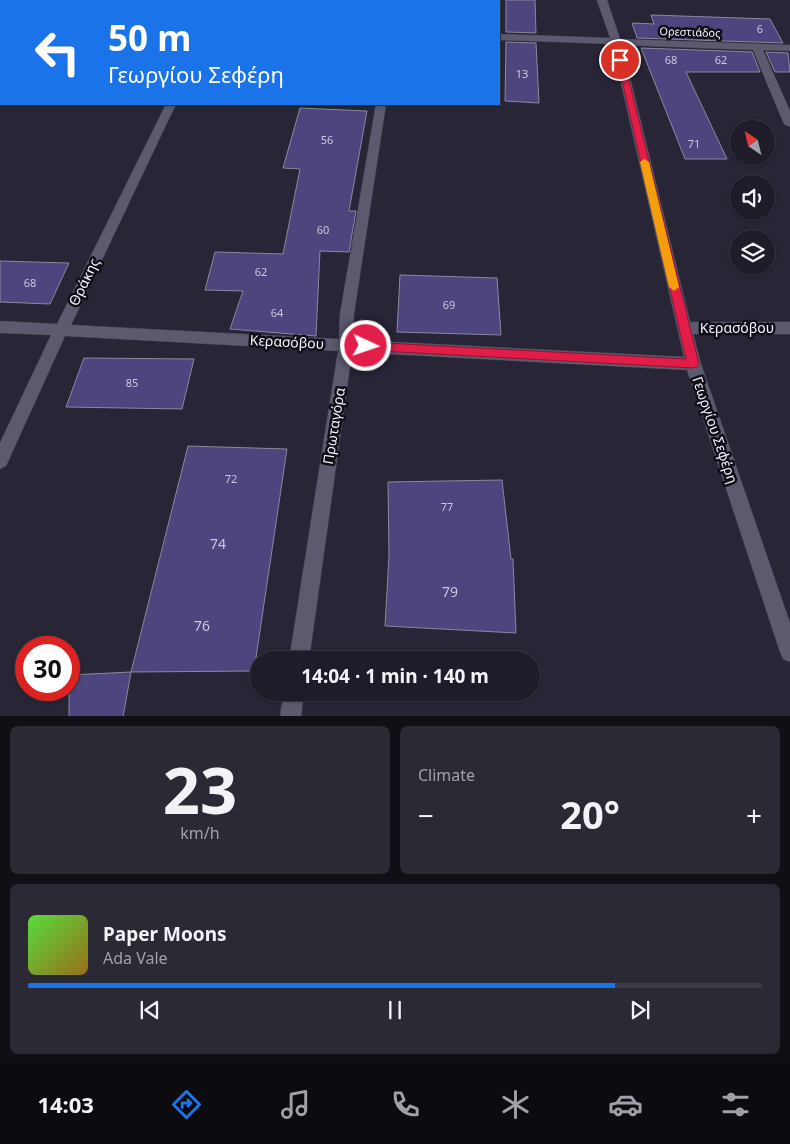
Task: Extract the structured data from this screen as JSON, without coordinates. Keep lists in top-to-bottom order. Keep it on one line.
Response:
{"streets":{"street":["Ορεστιάδος","Θράκης","Κερασόβου","Πρωταγόρα","Γεωργίου Σεφέρη"]},"crossings":[["Ορεστιάδος","Γεωργίου Σεφέρη"],["Θράκης","Κερασόβου"],["Κερασόβου","Πρωταγόρα"],["Κερασόβου","Γεωργίου Σεφέρη"]],"house_numbers":["6","68","62","13","56","71","60","62","68","69","64","85","72","77","74","79","76"],"north":"top left","page":{"turn":["50 m","Γεωργίου Σεφέρη"],"limit":"30","trip":"14:04 · 1 min · 140 m","tile":[["23","km/h"],"Climate"],"heat":["−","20°","+"],"song":["Paper Moons","Ada Vale"],"tabs":"14:03"}}
